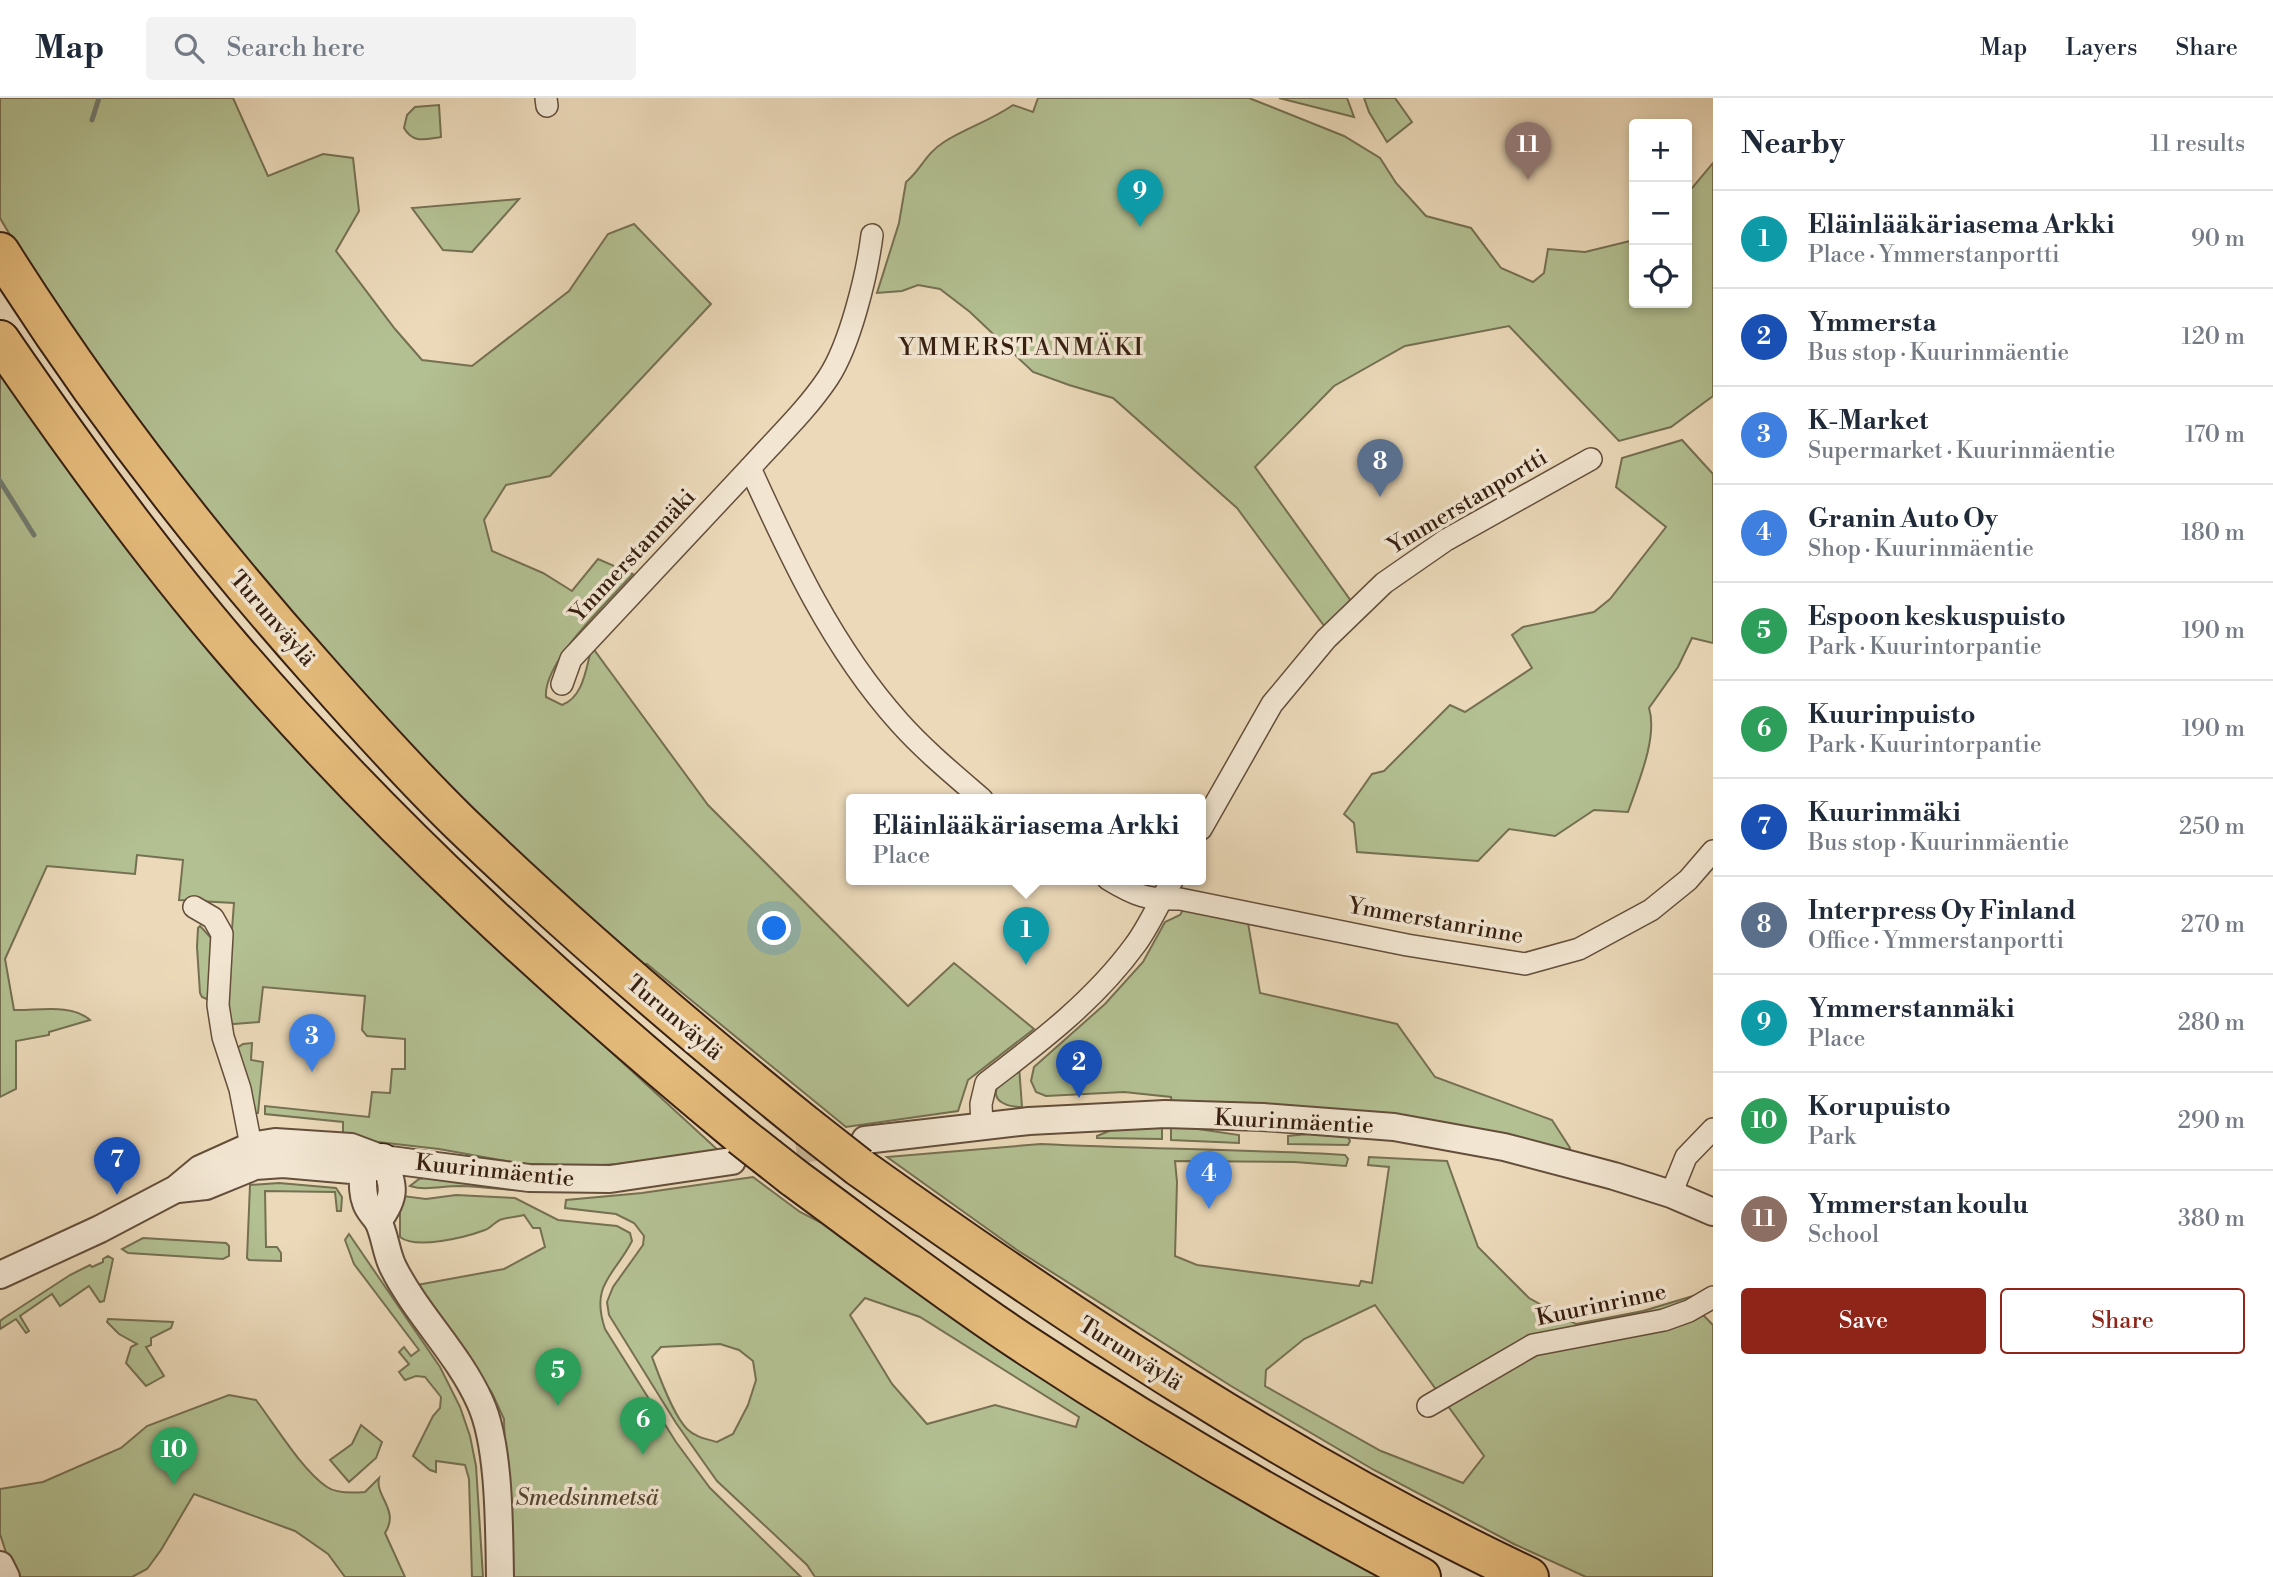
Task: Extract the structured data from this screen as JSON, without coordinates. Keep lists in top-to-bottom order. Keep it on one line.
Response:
{"streets":{"highway":["Turunväylä"],"street":["Ymmerstanportti","Ymmerstanmäki","Ymmerstanrinne","Kuurinmäentie","Kuurinrinne"]},"crossings":[["Turunväylä","Kuurinmäentie"]],"districts":["YMMERSTANMÄKI"],"parks":["Smedsinmetsä"],"page":{"header":"Map","search":"Search here","nav":["Map","Layers","Share"],"heading":["Nearby","11 results"],"map_buttons":["+","−"],"pins":["11","9","8","1","3","2","7","4","5","6","10"],"list":[{"mark":"1","name":"Eläinlääkäriasema Arkki","note":"Place · Ymmerstanportti","value":"90 m"},{"mark":"2","name":"Ymmersta","note":"Bus stop · Kuurinmäentie","value":"120 m"},{"mark":"3","name":"K-Market","note":"Supermarket · Kuurinmäentie","value":"170 m"},{"mark":"4","name":"Granin Auto Oy","note":"Shop · Kuurinmäentie","value":"180 m"},{"mark":"5","name":"Espoon keskuspuisto","note":"Park · Kuurintorpantie","value":"190 m"},{"mark":"6","name":"Kuurinpuisto","note":"Park · Kuurintorpantie","value":"190 m"},{"mark":"7","name":"Kuurinmäki","note":"Bus stop · Kuurinmäentie","value":"250 m"},{"mark":"8","name":"Interpress Oy Finland","note":"Office · Ymmerstanportti","value":"270 m"},{"mark":"9","name":"Ymmerstanmäki","note":"Place","value":"280 m"},{"mark":"10","name":"Korupuisto","note":"Park","value":"290 m"},{"mark":"11","name":"Ymmerstan koulu","note":"School","value":"380 m"}],"popup":["Eläinlääkäriasema Arkki","Place"],"buttons":["Save","Share"]}}
